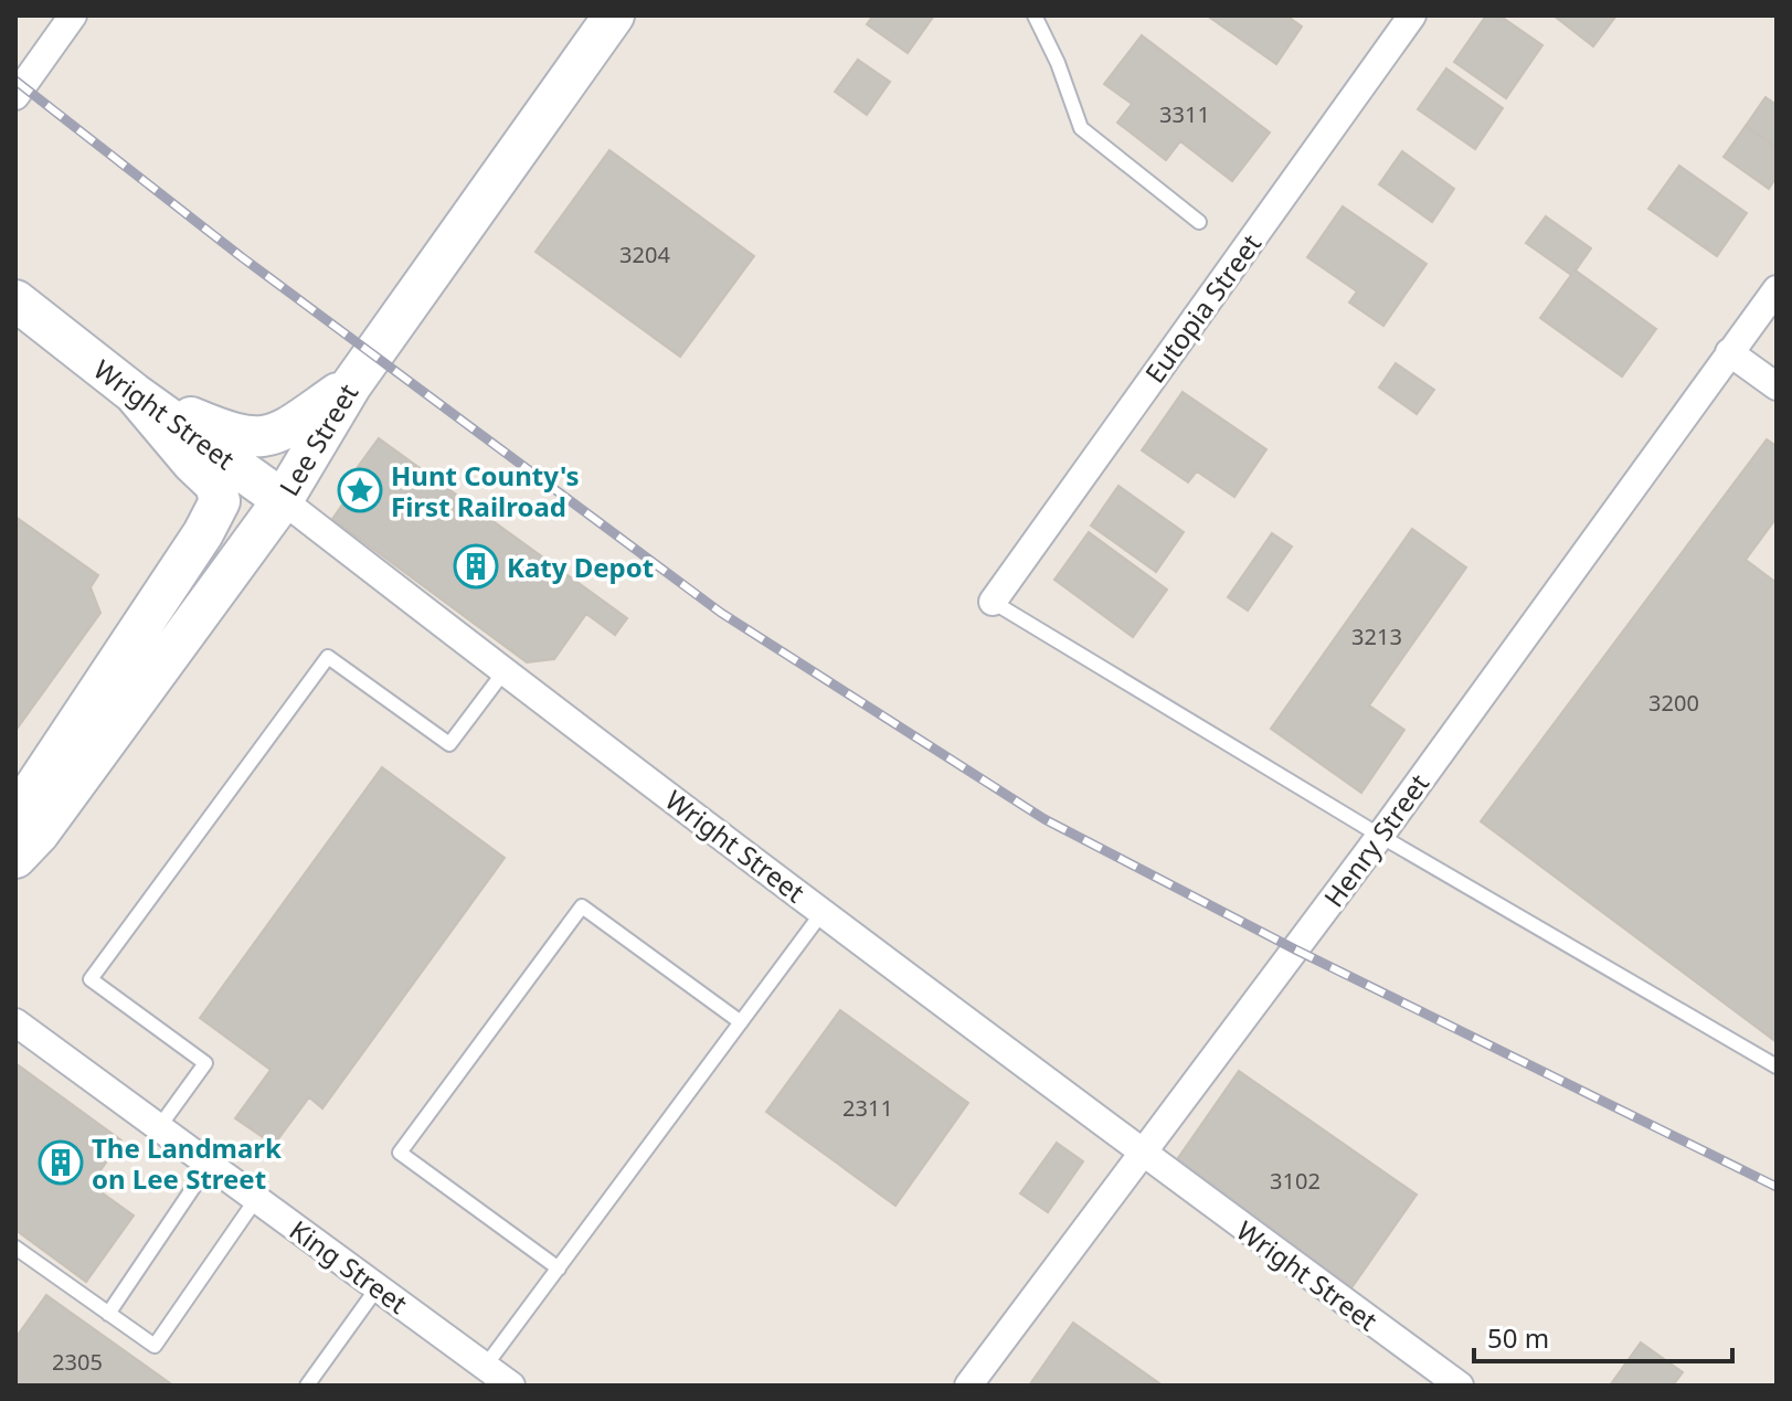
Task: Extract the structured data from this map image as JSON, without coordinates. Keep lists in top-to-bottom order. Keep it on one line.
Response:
{"streets":{"main road":["Wright Street","Lee Street"],"street":["Eutopia Street","Henry Street","King Street"]},"crossings":[["Wright Street","Lee Street"],["Wright Street","Henry Street"]],"places":{"place":["Hunt County's First Railroad"],"building":["Katy Depot","The Landmark on Lee Street"]},"house_numbers":["3311","3204","3213","3200","2311","3102","2305"],"scale_bar":"50 m"}
